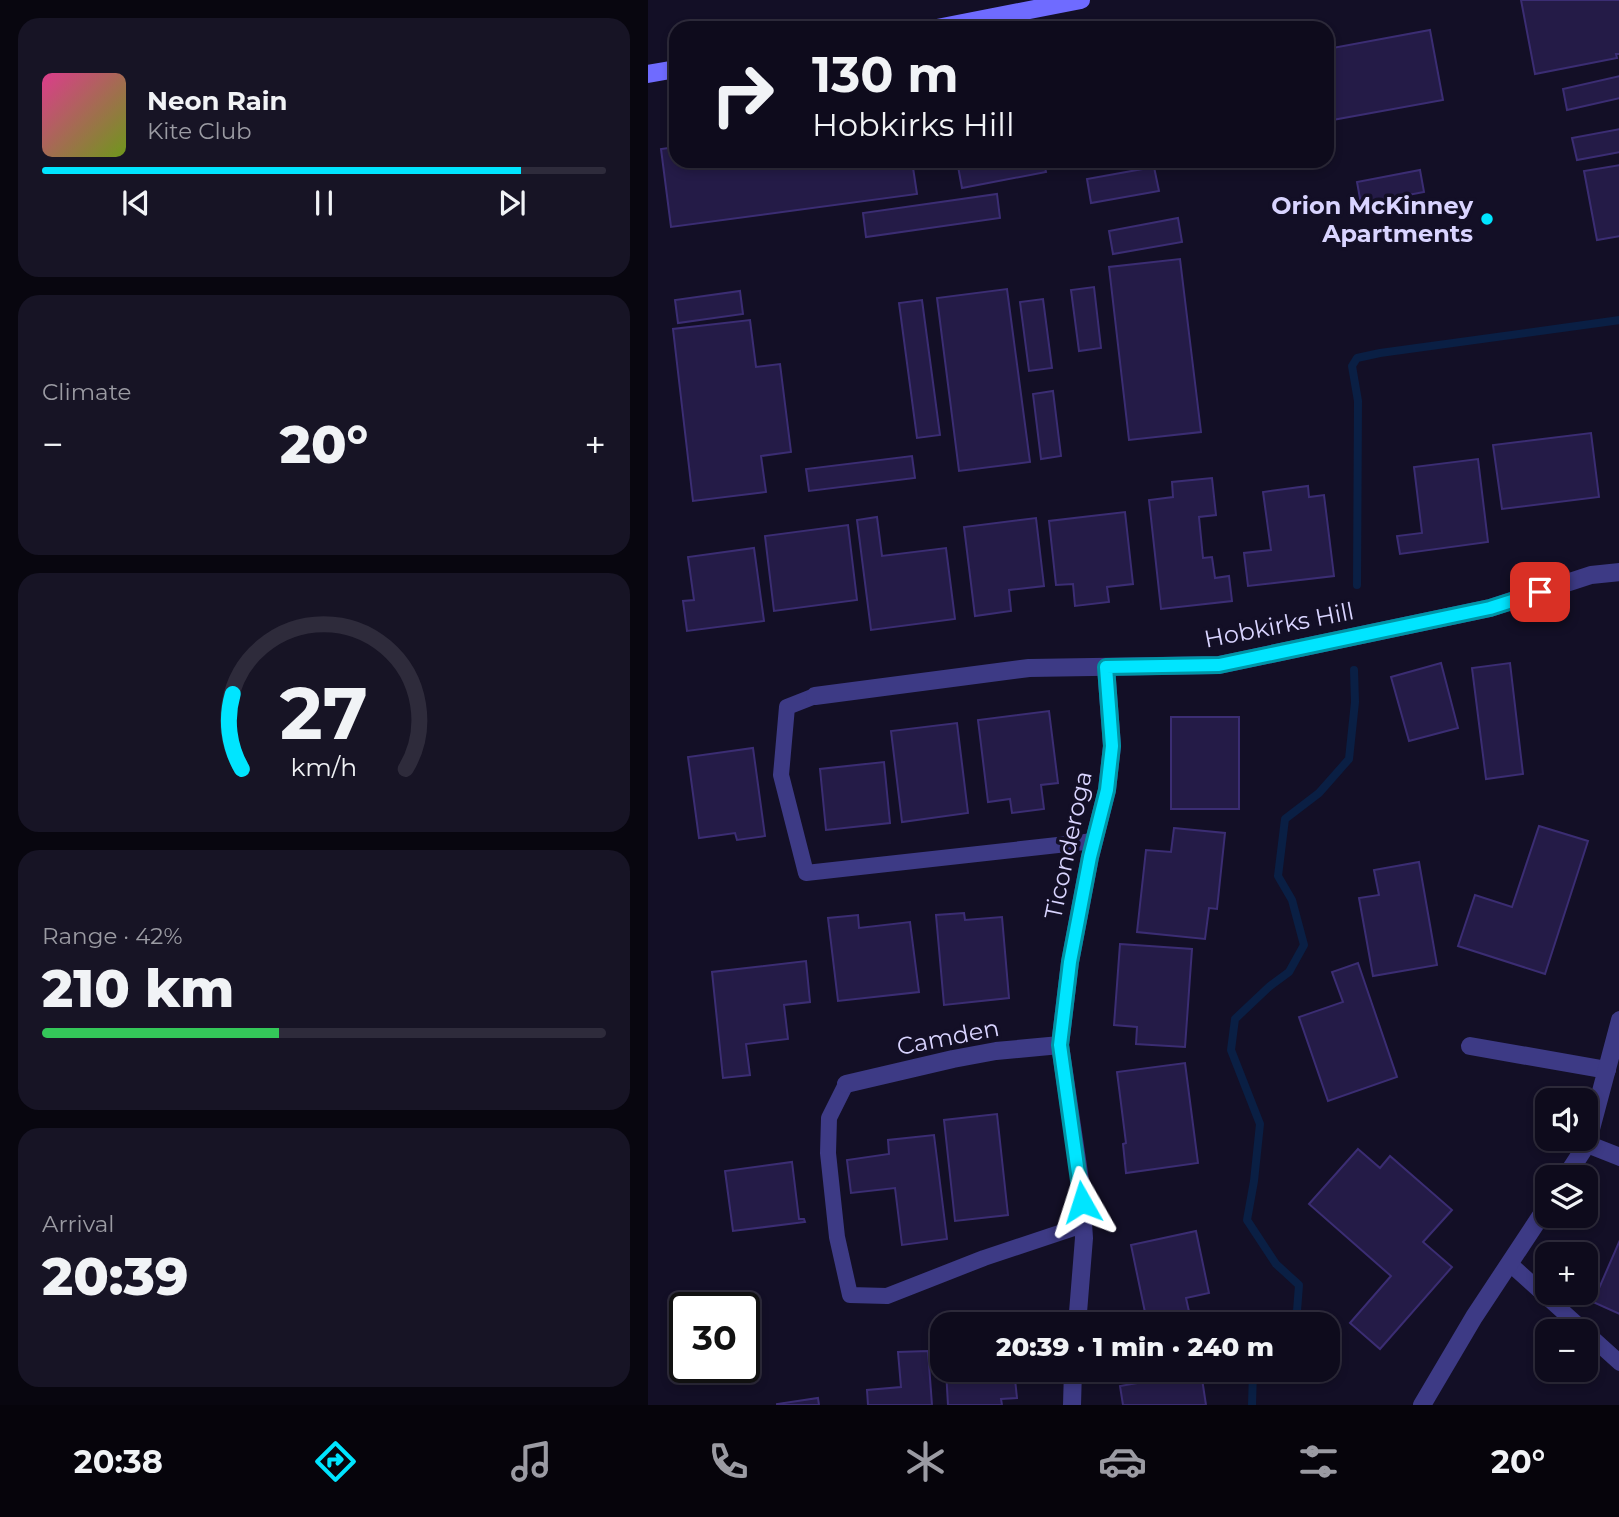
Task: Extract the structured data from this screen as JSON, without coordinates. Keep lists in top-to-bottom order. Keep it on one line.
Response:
{"streets":{"street":["Hobkirks Hill","Ticonderoga","Camden"]},"crossings":[["Hobkirks Hill","Ticonderoga"],["Ticonderoga","Camden"]],"places":["Orion McKinney Apartments"],"page":{"turn":["130 m","Hobkirks Hill"],"song":["Neon Rain","Kite Club"],"tile":["Climate",["Range · 42%","210 km"],["Arrival","20:39"]],"heat":["−","20°","+"],"map_buttons":["+","−"],"limit":"30","trip":"20:39 · 1 min · 240 m","tabs":["20:38","20°"],"gauge":["27","km/h"]}}
